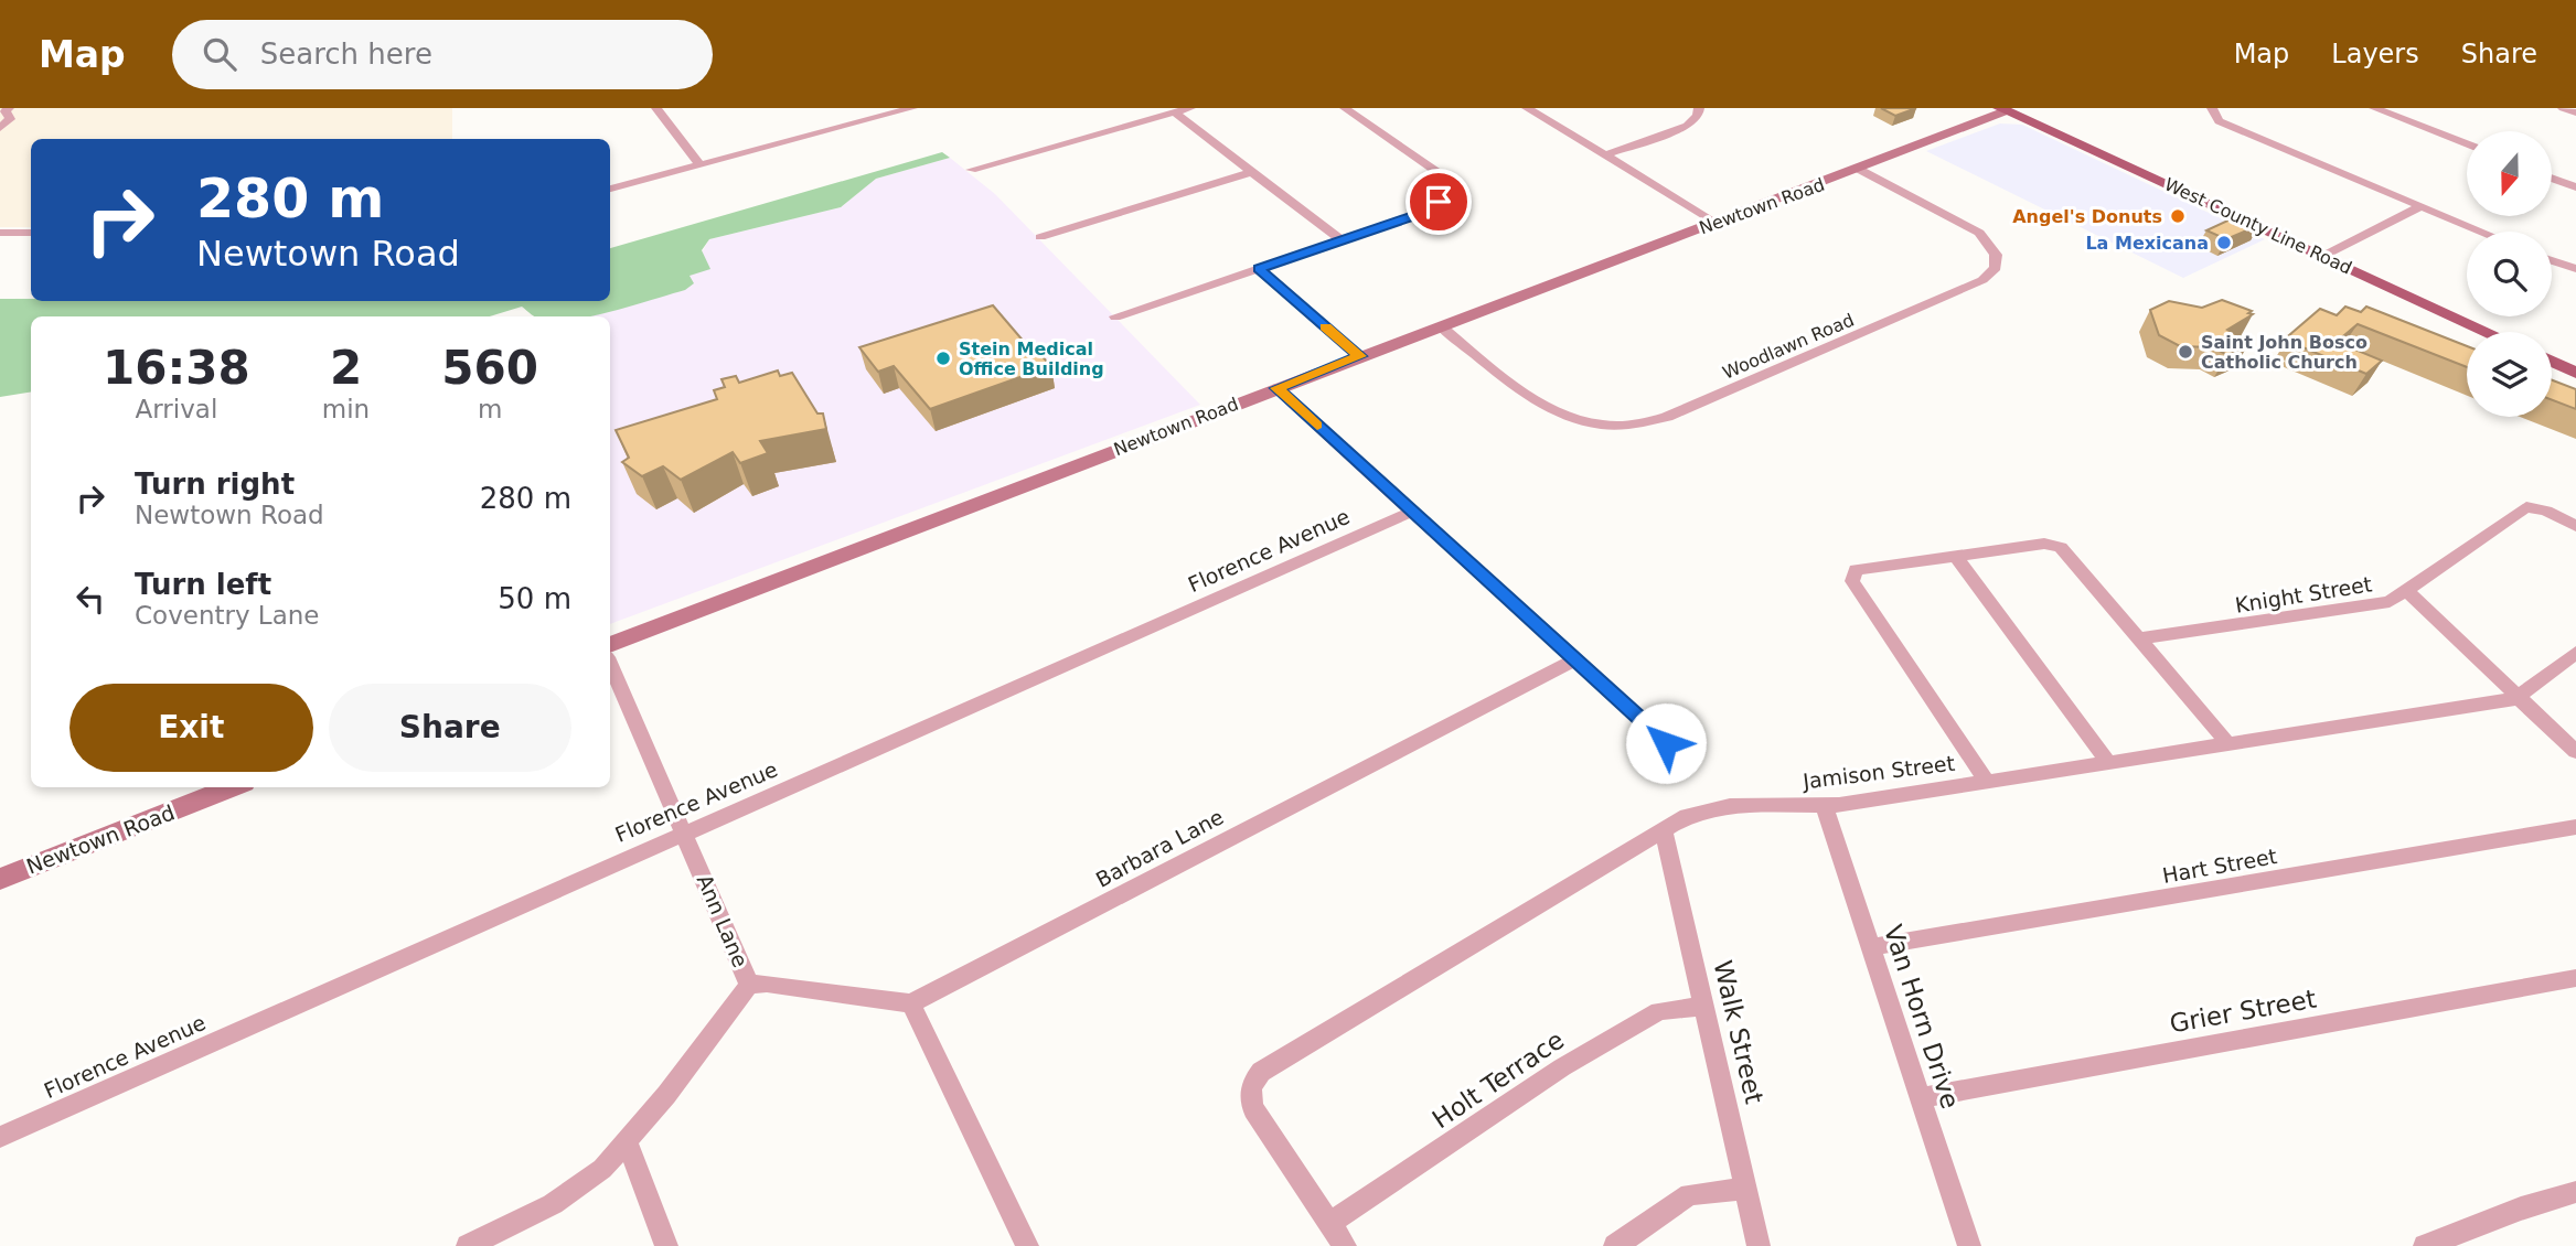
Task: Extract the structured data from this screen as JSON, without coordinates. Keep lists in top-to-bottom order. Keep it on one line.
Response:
{"streets":{"main road":["West County Line Road"],"street":["Newtown Road","Woodlawn Road","Florence Avenue","Knight Street","Jamison Street","Barbara Lane","Hart Street","Ann Lane","Grier Street","Van Horn Drive","Walk Street","Holt Terrace"]},"crossings":[["Newtown Road","West County Line Road"],["Newtown Road","Woodlawn Road"],["Florence Avenue","Ann Lane"],["Jamison Street","Van Horn Drive"],["Jamison Street","Walk Street"],["Jamison Street","Holt Terrace"],["Hart Street","Van Horn Drive"],["Grier Street","Van Horn Drive"],["Walk Street","Holt Terrace"]],"places":["Angel's Donuts","La Mexicana","Saint John Bosco Catholic Church","Stein Medical Office Building"],"north":"bottom","page":{"header":"Map","search":"Search here","nav":["Map","Layers","Share"],"turn":["280 m","Newtown Road"],"eta":["16:38","Arrival","2","min","560","m"],"list":[{"name":"Turn right","note":"Newtown Road","value":"280 m"},{"name":"Turn left","note":"Coventry Lane","value":"50 m"}],"buttons":["Exit","Share"]}}
